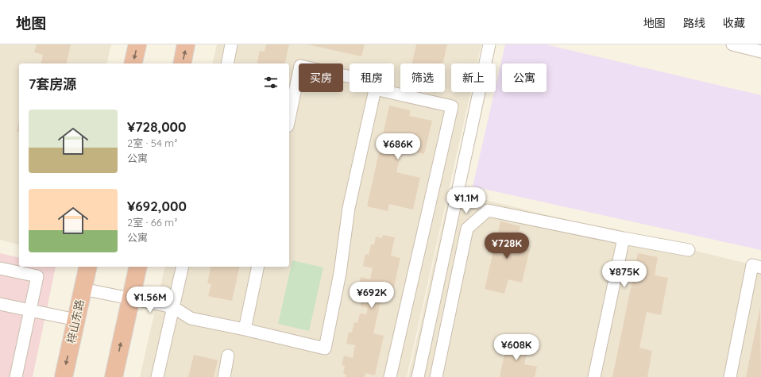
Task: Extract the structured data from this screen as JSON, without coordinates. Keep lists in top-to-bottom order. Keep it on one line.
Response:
{"streets":{"highway":["梓山东路"]},"page":{"header":"地图","nav":["地图","路线","收藏"],"chip":["买房","租房","筛选","新上","公寓"],"heading":"7套房源","list":[{"name":"¥728,000","note":"2室 · 54 m² · 公寓"},{"name":"¥692,000","note":"2室 · 66 m² · 公寓"}],"price":["¥686K","¥1.1M","¥728K","¥875K","¥692K","¥1.56M","¥608K"]}}
